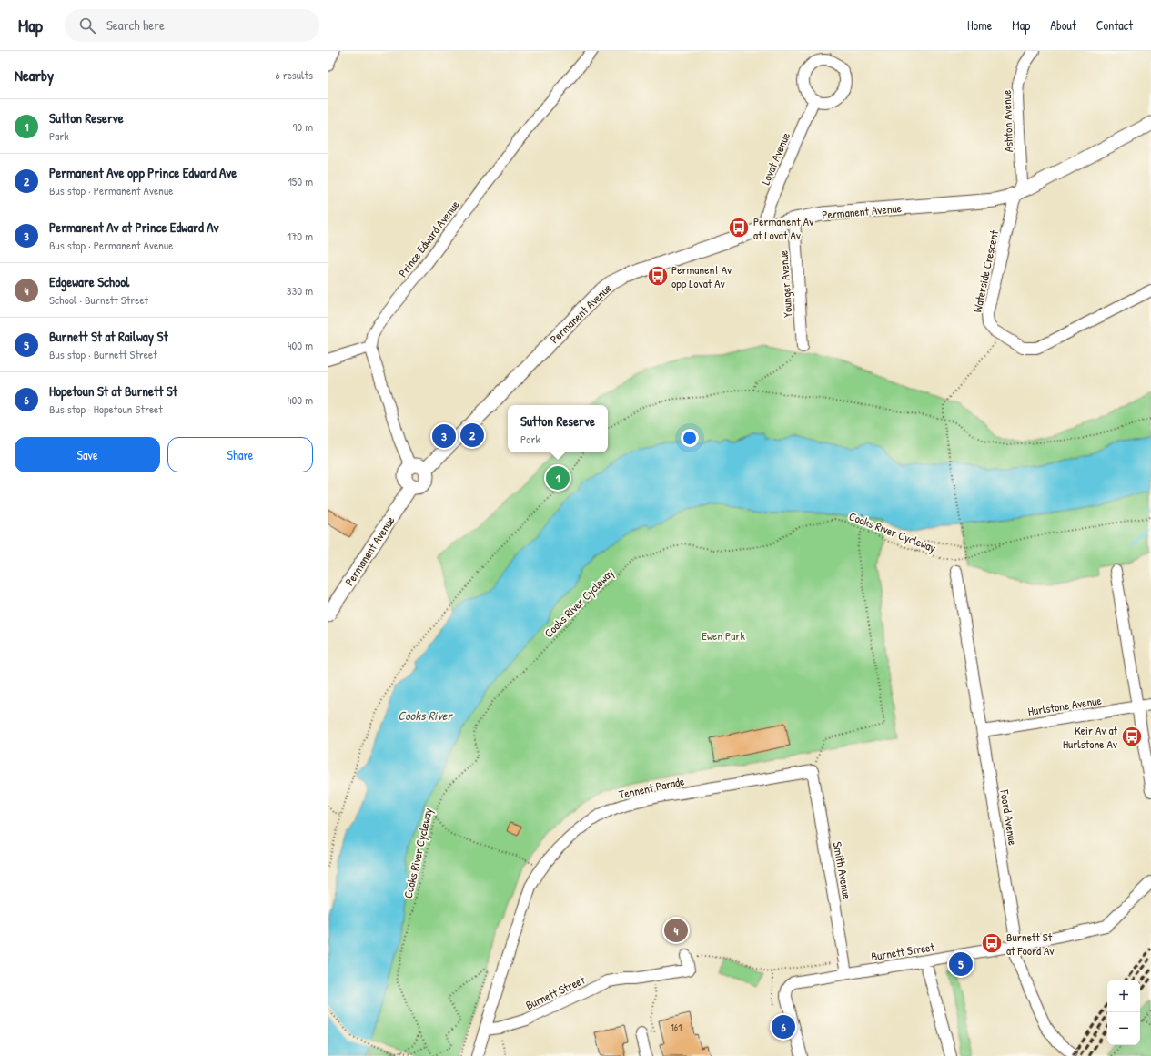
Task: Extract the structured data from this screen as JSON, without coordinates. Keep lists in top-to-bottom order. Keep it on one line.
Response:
{"streets":{"main road":["Permanent Avenue"],"street":["Ashton Avenue","Lovat Avenue","Prince Edward Avenue","Waterside Crescent","Younger Avenue","Hurlstone Avenue","Tennent Parade","Foord Avenue","Smith Avenue","Burnett Street"],"path":["Cooks River Cycleway"]},"crossings":[["Ashton Avenue","Permanent Avenue"],["Ashton Avenue","Waterside Crescent"],["Lovat Avenue","Permanent Avenue"],["Permanent Avenue","Waterside Crescent"],["Permanent Avenue","Younger Avenue"],["Hurlstone Avenue","Foord Avenue"],["Tennent Parade","Smith Avenue"],["Tennent Parade","Burnett Street"],["Foord Avenue","Burnett Street"],["Smith Avenue","Burnett Street"]],"water":["Cooks River"],"parks":["Ewen Park"],"places":{"bus stop":["Permanent Av at Lovat Av","Permanent Av opp Lovat Av","Keir Av at Hurlstone Av","Burnett St at Foord Av"]},"house_numbers":["161"],"page":{"header":"Map","search":"Search here","nav":["Home","Map","About","Contact"],"heading":["Nearby","6 results"],"list":[{"mark":"1","name":"Sutton Reserve","note":"Park","value":"90 m"},{"mark":"2","name":"Permanent Ave opp Prince Edward Ave","note":"Bus stop · Permanent Avenue","value":"150 m"},{"mark":"3","name":"Permanent Av at Prince Edward Av","note":"Bus stop · Permanent Avenue","value":"170 m"},{"mark":"4","name":"Edgeware School","note":"School · Burnett Street","value":"330 m"},{"mark":"5","name":"Burnett St at Railway St","note":"Bus stop · Burnett Street","value":"400 m"},{"mark":"6","name":"Hopetoun St at Burnett St","note":"Bus stop · Hopetoun Street","value":"400 m"}],"popup":["Sutton Reserve","Park"],"pins":["2","3","1","4","5","6"],"buttons":["Save","Share"],"map_buttons":["+","−"]}}
